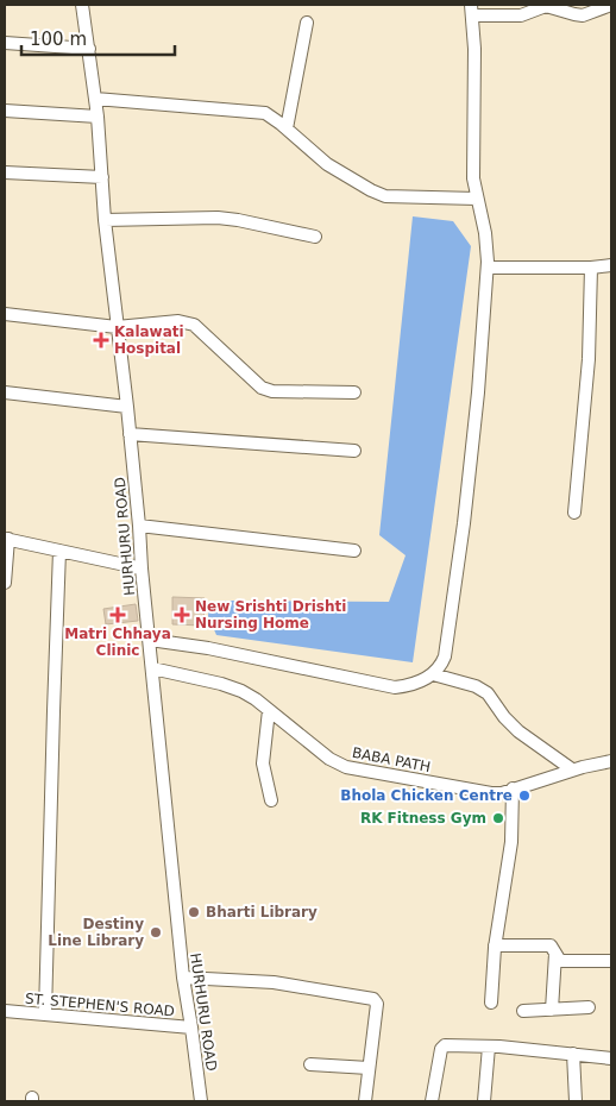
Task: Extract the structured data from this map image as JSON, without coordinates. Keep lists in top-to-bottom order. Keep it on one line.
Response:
{"streets":{"street":["HURHURU ROAD","BABA PATH","ST. STEPHEN'S ROAD"]},"crossings":[["HURHURU ROAD","BABA PATH"],["HURHURU ROAD","ST. STEPHEN'S ROAD"]],"places":{"health":["Kalawati Hospital","Matri Chhaya Clinic","New Srishti Drishti Nursing Home"],"other":["Bhola Chicken Centre","RK Fitness Gym","Bharti Library","Destiny Line Library"]},"scale_bar":"100 m"}
